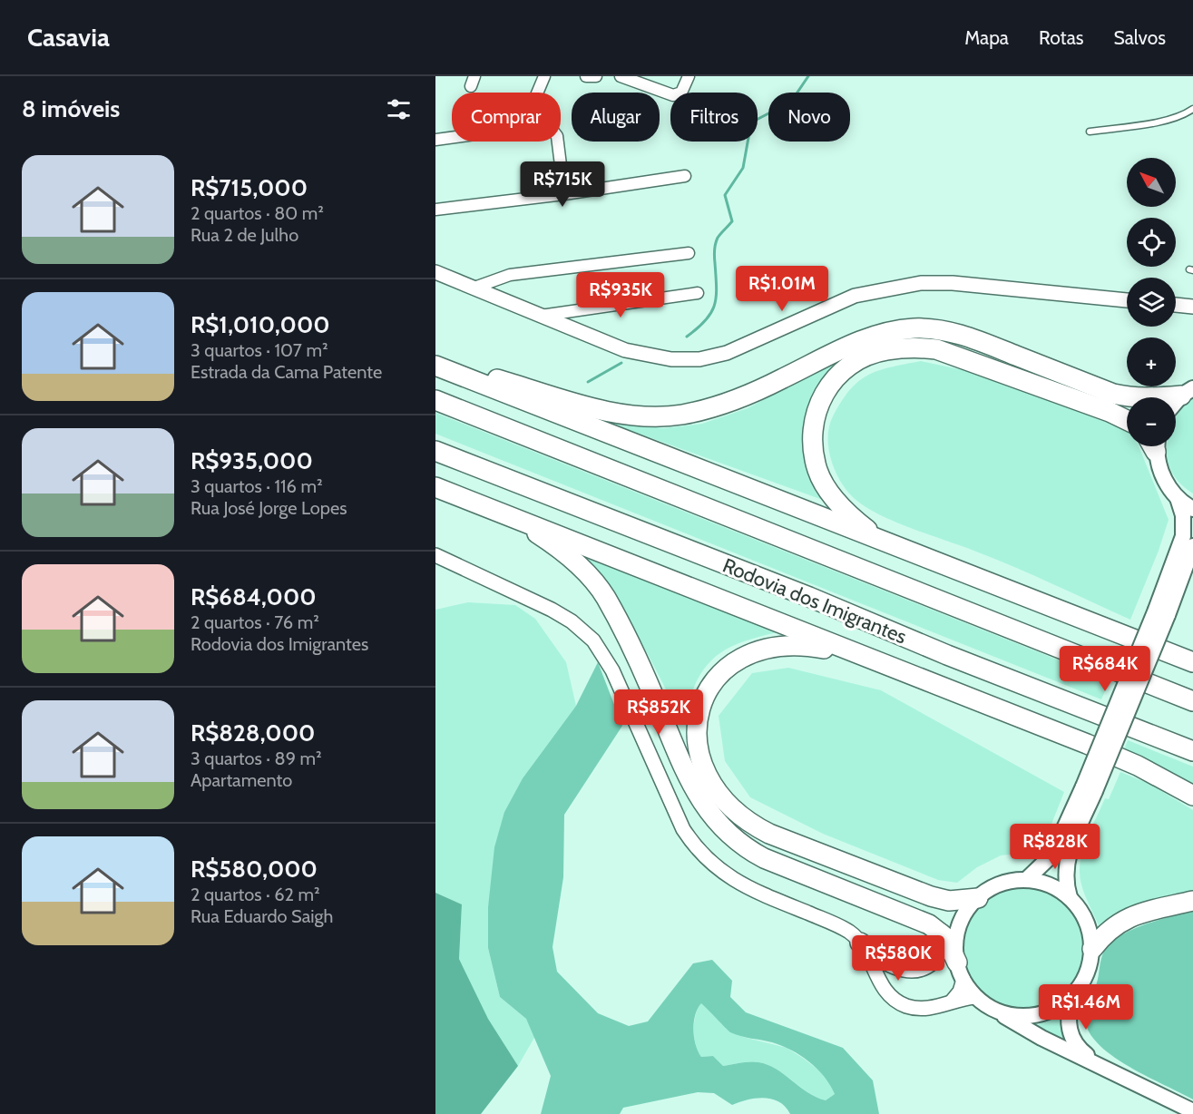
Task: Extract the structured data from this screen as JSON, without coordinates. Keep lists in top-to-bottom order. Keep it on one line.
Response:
{"streets":{"highway":["Rodovia dos Imigrantes"]},"north":"top left","page":{"header":"Casavia","nav":["Mapa","Rotas","Salvos"],"heading":"8 imóveis","chip":["Comprar","Alugar","Filtros","Novo"],"list":[{"name":"R$715,000","note":"2 quartos · 80 m² · Rua 2 de Julho"},{"name":"R$1,010,000","note":"3 quartos · 107 m² · Estrada da Cama Patente"},{"name":"R$935,000","note":"3 quartos · 116 m² · Rua José Jorge Lopes"},{"name":"R$684,000","note":"2 quartos · 76 m² · Rodovia dos Imigrantes"},{"name":"R$828,000","note":"3 quartos · 89 m² · Apartamento"},{"name":"R$580,000","note":"2 quartos · 62 m² · Rua Eduardo Saigh"}],"map_buttons":["+","−"],"price":["R$715K","R$1.01M","R$935K","R$684K","R$852K","R$828K","R$580K","R$1.46M"]}}
